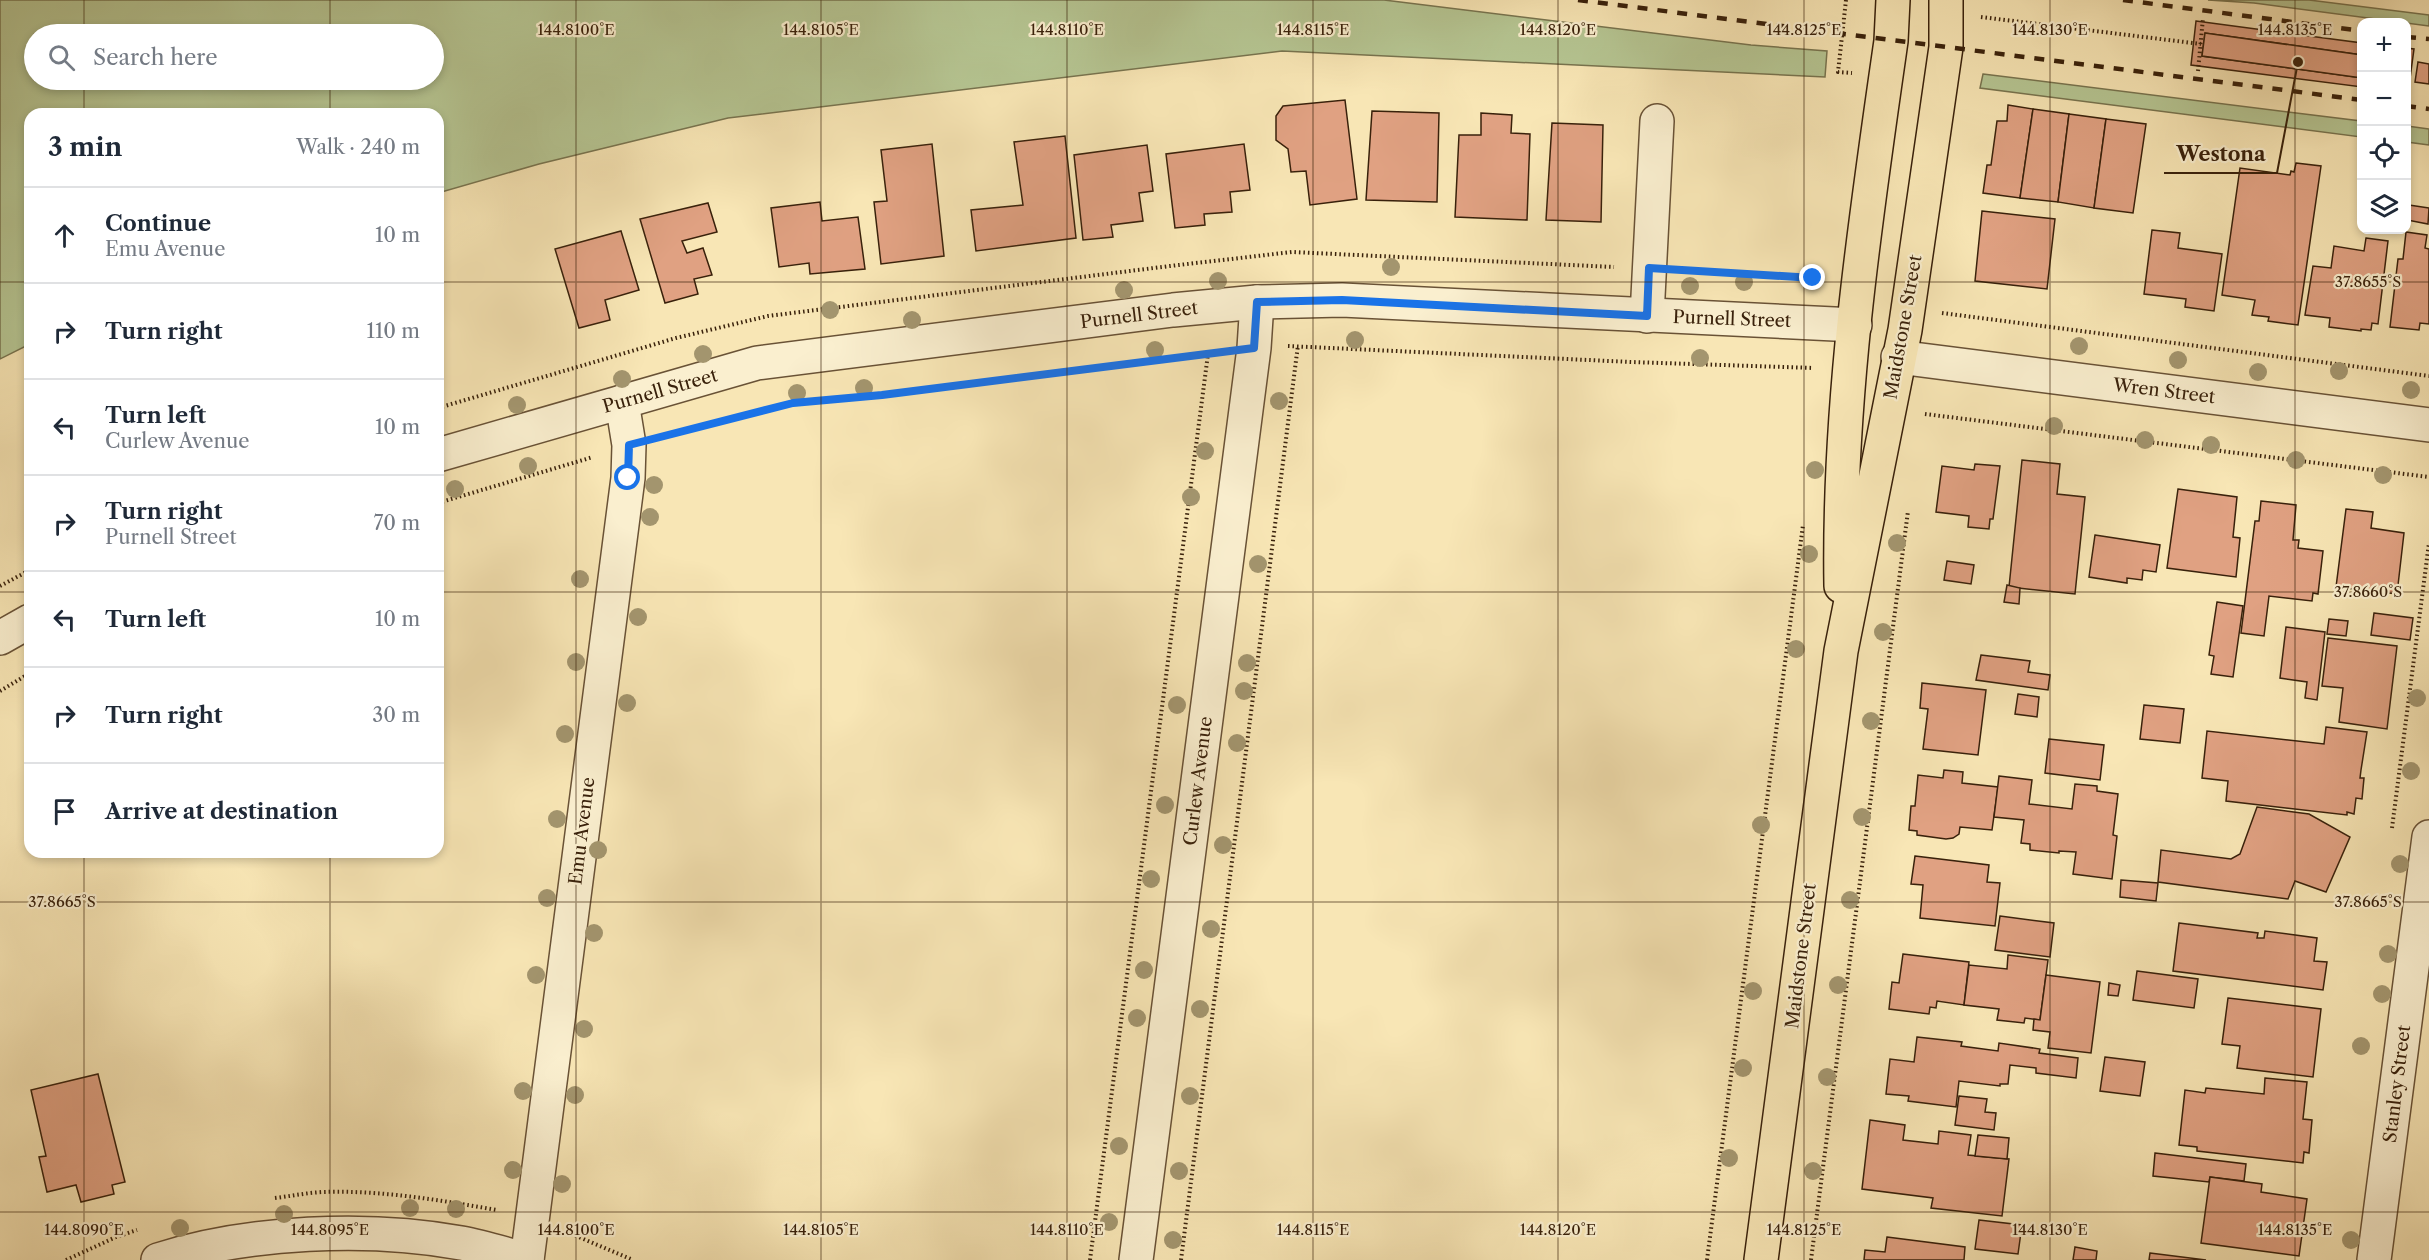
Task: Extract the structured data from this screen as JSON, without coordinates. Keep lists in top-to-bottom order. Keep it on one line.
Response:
{"streets":{"main road":["Maidstone Street"],"street":["Purnell Street","Wren Street","Curlew Avenue","Emu Avenue","Stanley Street"]},"crossings":[["Purnell Street","Maidstone Street"],["Purnell Street","Curlew Avenue"],["Purnell Street","Emu Avenue"],["Maidstone Street","Wren Street"]],"places":["Westona"],"page":{"map_buttons":["+","−"],"search":"Search here","heading":["3 min","Walk · 240 m"],"list":[["Continue","Emu Avenue","10 m"],["Turn right","110 m"],["Turn left","Curlew Avenue","10 m"],["Turn right","Purnell Street","70 m"],["Turn left","10 m"],["Turn right","30 m"],"Arrive at destination"]},"coordinates":["144.8100°E","144.8105°E","144.8110°E","144.8115°E","144.8120°E","144.8125°E","144.8130°E","144.8135°E","37.8655°S","37.8660°S","37.8665°S","144.8090°E","144.8095°E"]}
